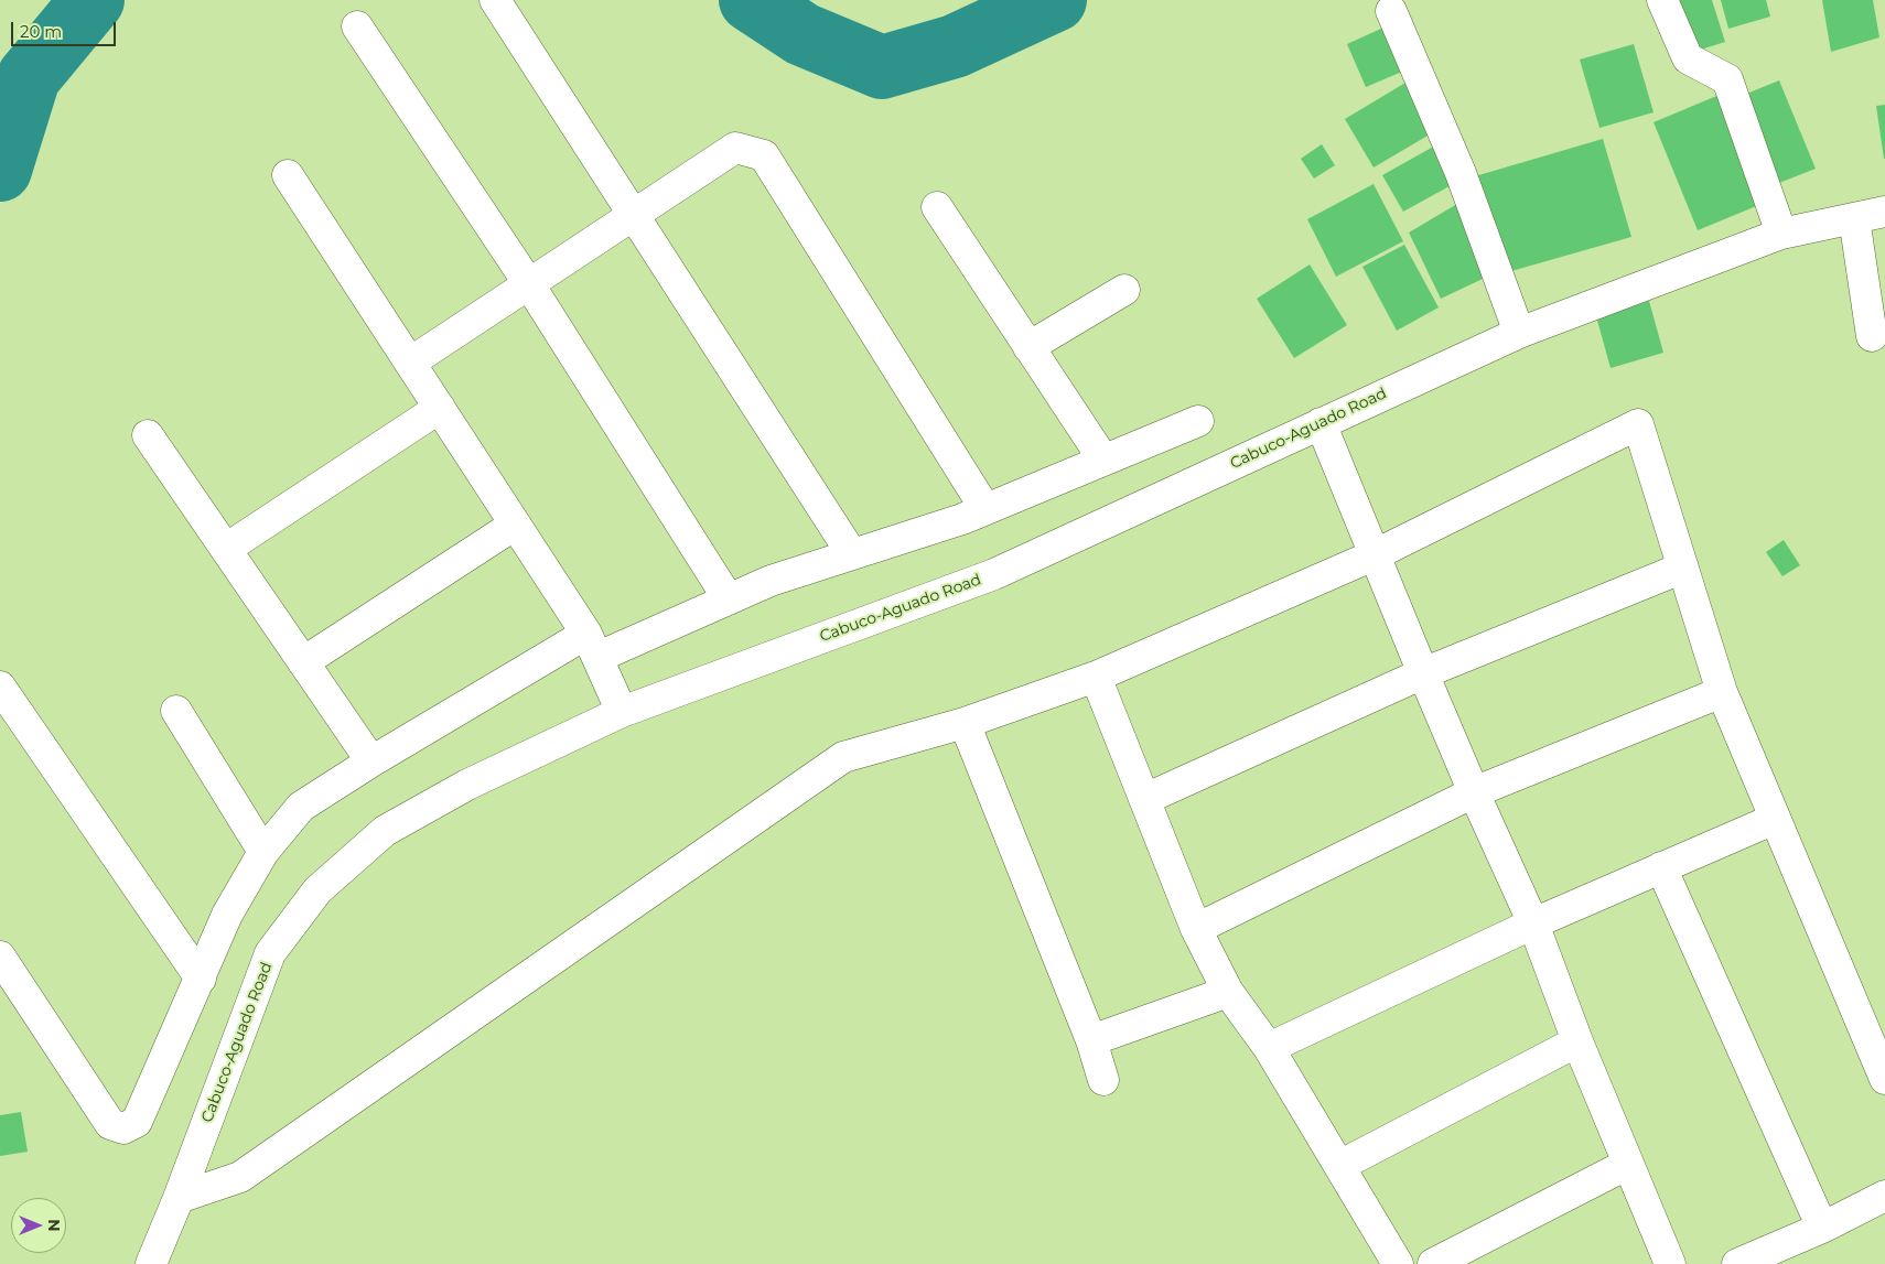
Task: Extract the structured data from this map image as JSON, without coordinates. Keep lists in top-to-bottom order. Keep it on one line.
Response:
{"streets":{"street":["Cabuco-Aguado Road"]},"scale_bar":"20 m","north":"right"}
